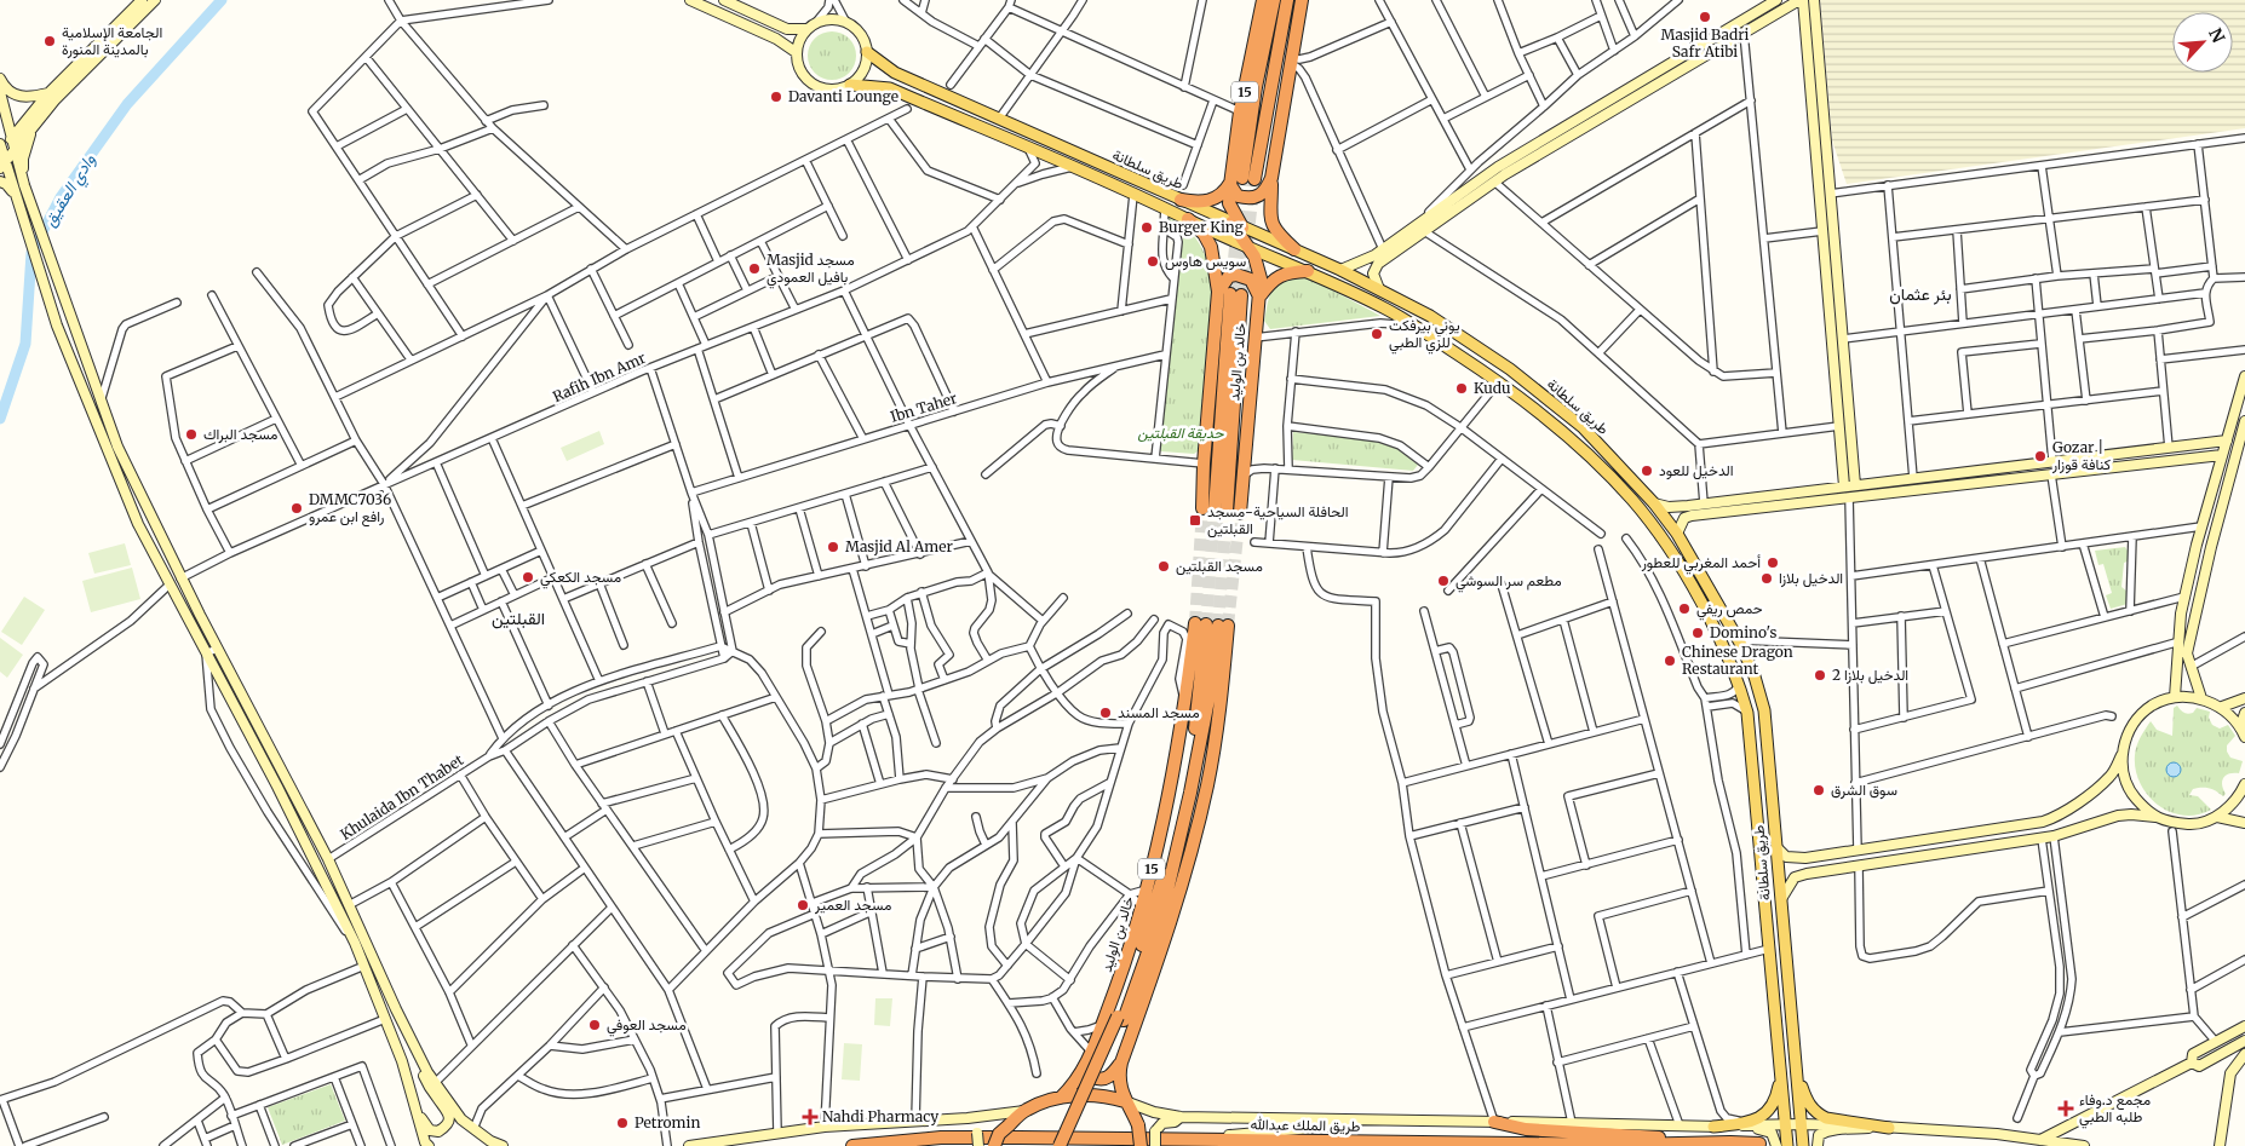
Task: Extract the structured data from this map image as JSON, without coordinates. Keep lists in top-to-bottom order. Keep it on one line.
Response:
{"streets":{"highway":["15","خالد بن الوليد","طريق الملك عبدالله"],"main road":["طريق سلطانة"],"street":["Rafih Ibn Amr","Ibn Taher","Khulaida Ibn Thabet"]},"crossings":[["15","خالد بن الوليد"],["طريق سلطانة","خالد بن الوليد"],["طريق سلطانة","Rafih Ibn Amr"]],"districts":["بئر عثمان","القبلتين"],"water":["وادي العقيق"],"parks":["حدیقة القبلتین"],"places":{"other":["Masjid Badri Safr Atibi","الجامعة الإسلامية بالمدينة المنورة","Davanti Lounge","Burger King","سويس هاوس","Masjid مسجد بافيل العمودي","يوني بيرفكت للزي الطبي","Kudu","مسجد البراك","Gozar | كنافة قوزار","الدخيل للعود","DMMC7036 رافع ابن عمرو","Masjid Al Amer","أحمد المغربي للعطور","مسجد القبلتين","مسجد الكعكي","الدخیل بلازا","مطعم سر السوشي","حمص ريفي","Domino's","Chinese Dragon Restaurant","الدخیل بلازا 2","مسجد المسند","سوق الشرق","مسجد العمير","مسجد العوفي","Petromin"],"transit":["الحافلة السياحية-مسجد القبلتين"],"health":["مجمع د.وفاء طلبه الطبي","Nahdi Pharmacy"]},"north":"top right"}
